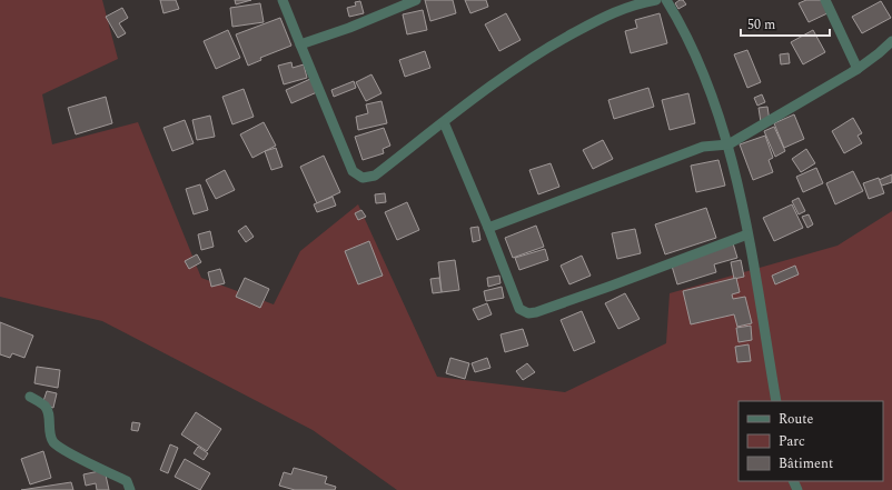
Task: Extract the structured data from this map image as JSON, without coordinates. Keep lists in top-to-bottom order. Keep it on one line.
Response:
{"legend":["Route","Parc","Bâtiment"],"scale_bar":"50 m"}
